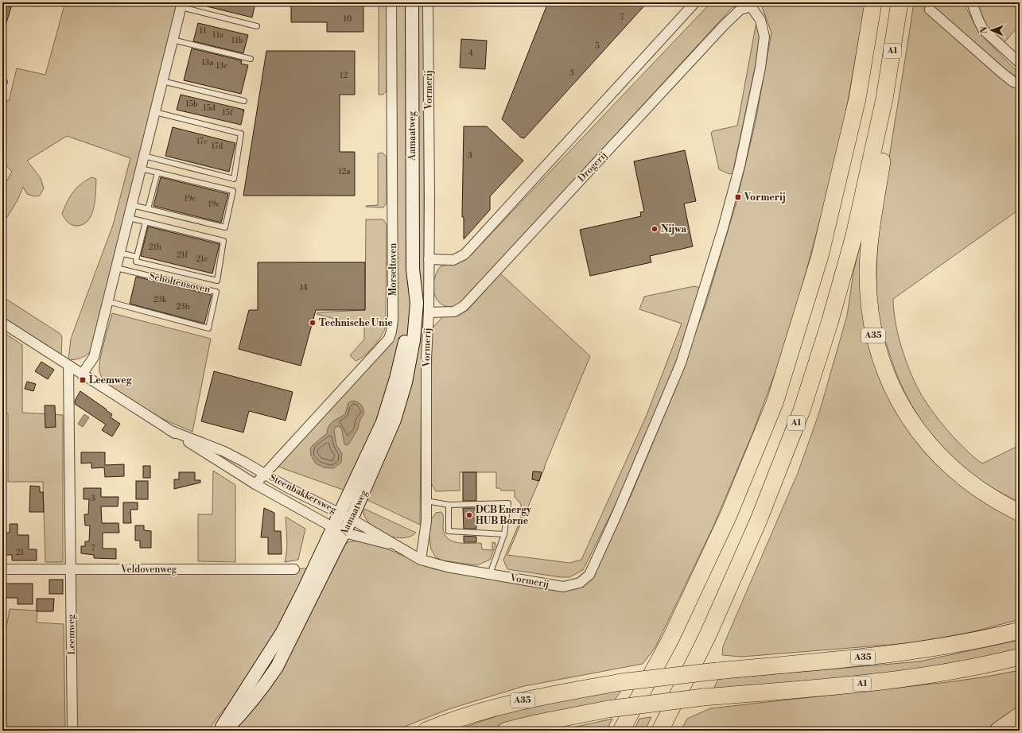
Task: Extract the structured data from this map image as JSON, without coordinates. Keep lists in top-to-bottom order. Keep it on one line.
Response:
{"streets":{"highway":["A1","A35"],"main road":["Aamaatweg"],"street":["Vormerij","Drogerij","Morseltoven","Steenbakkersweg","Veldovenweg","Leemweg"],"lane":["Scholtensoven"]},"crossings":[["A1","A35"],["Vormerij","Drogerij"],["Aamaatweg","Steenbakkersweg"],["Morseltoven","Steenbakkersweg"],["Steenbakkersweg","Leemweg"],["Veldovenweg","Leemweg"]],"places":{"transit":["Vormerij","Leemweg"],"other":["Nijwa","Technische Unie","DCB Energy HUB Borne"]},"house_numbers":["7","10","11","11a","11b","5","4","13a","13c","3","12","15b","15d","15f","17c","17d","3","12a","19c","19e","21h","21f","21e","14","23k","23h","3","7","21"],"north":"left"}
